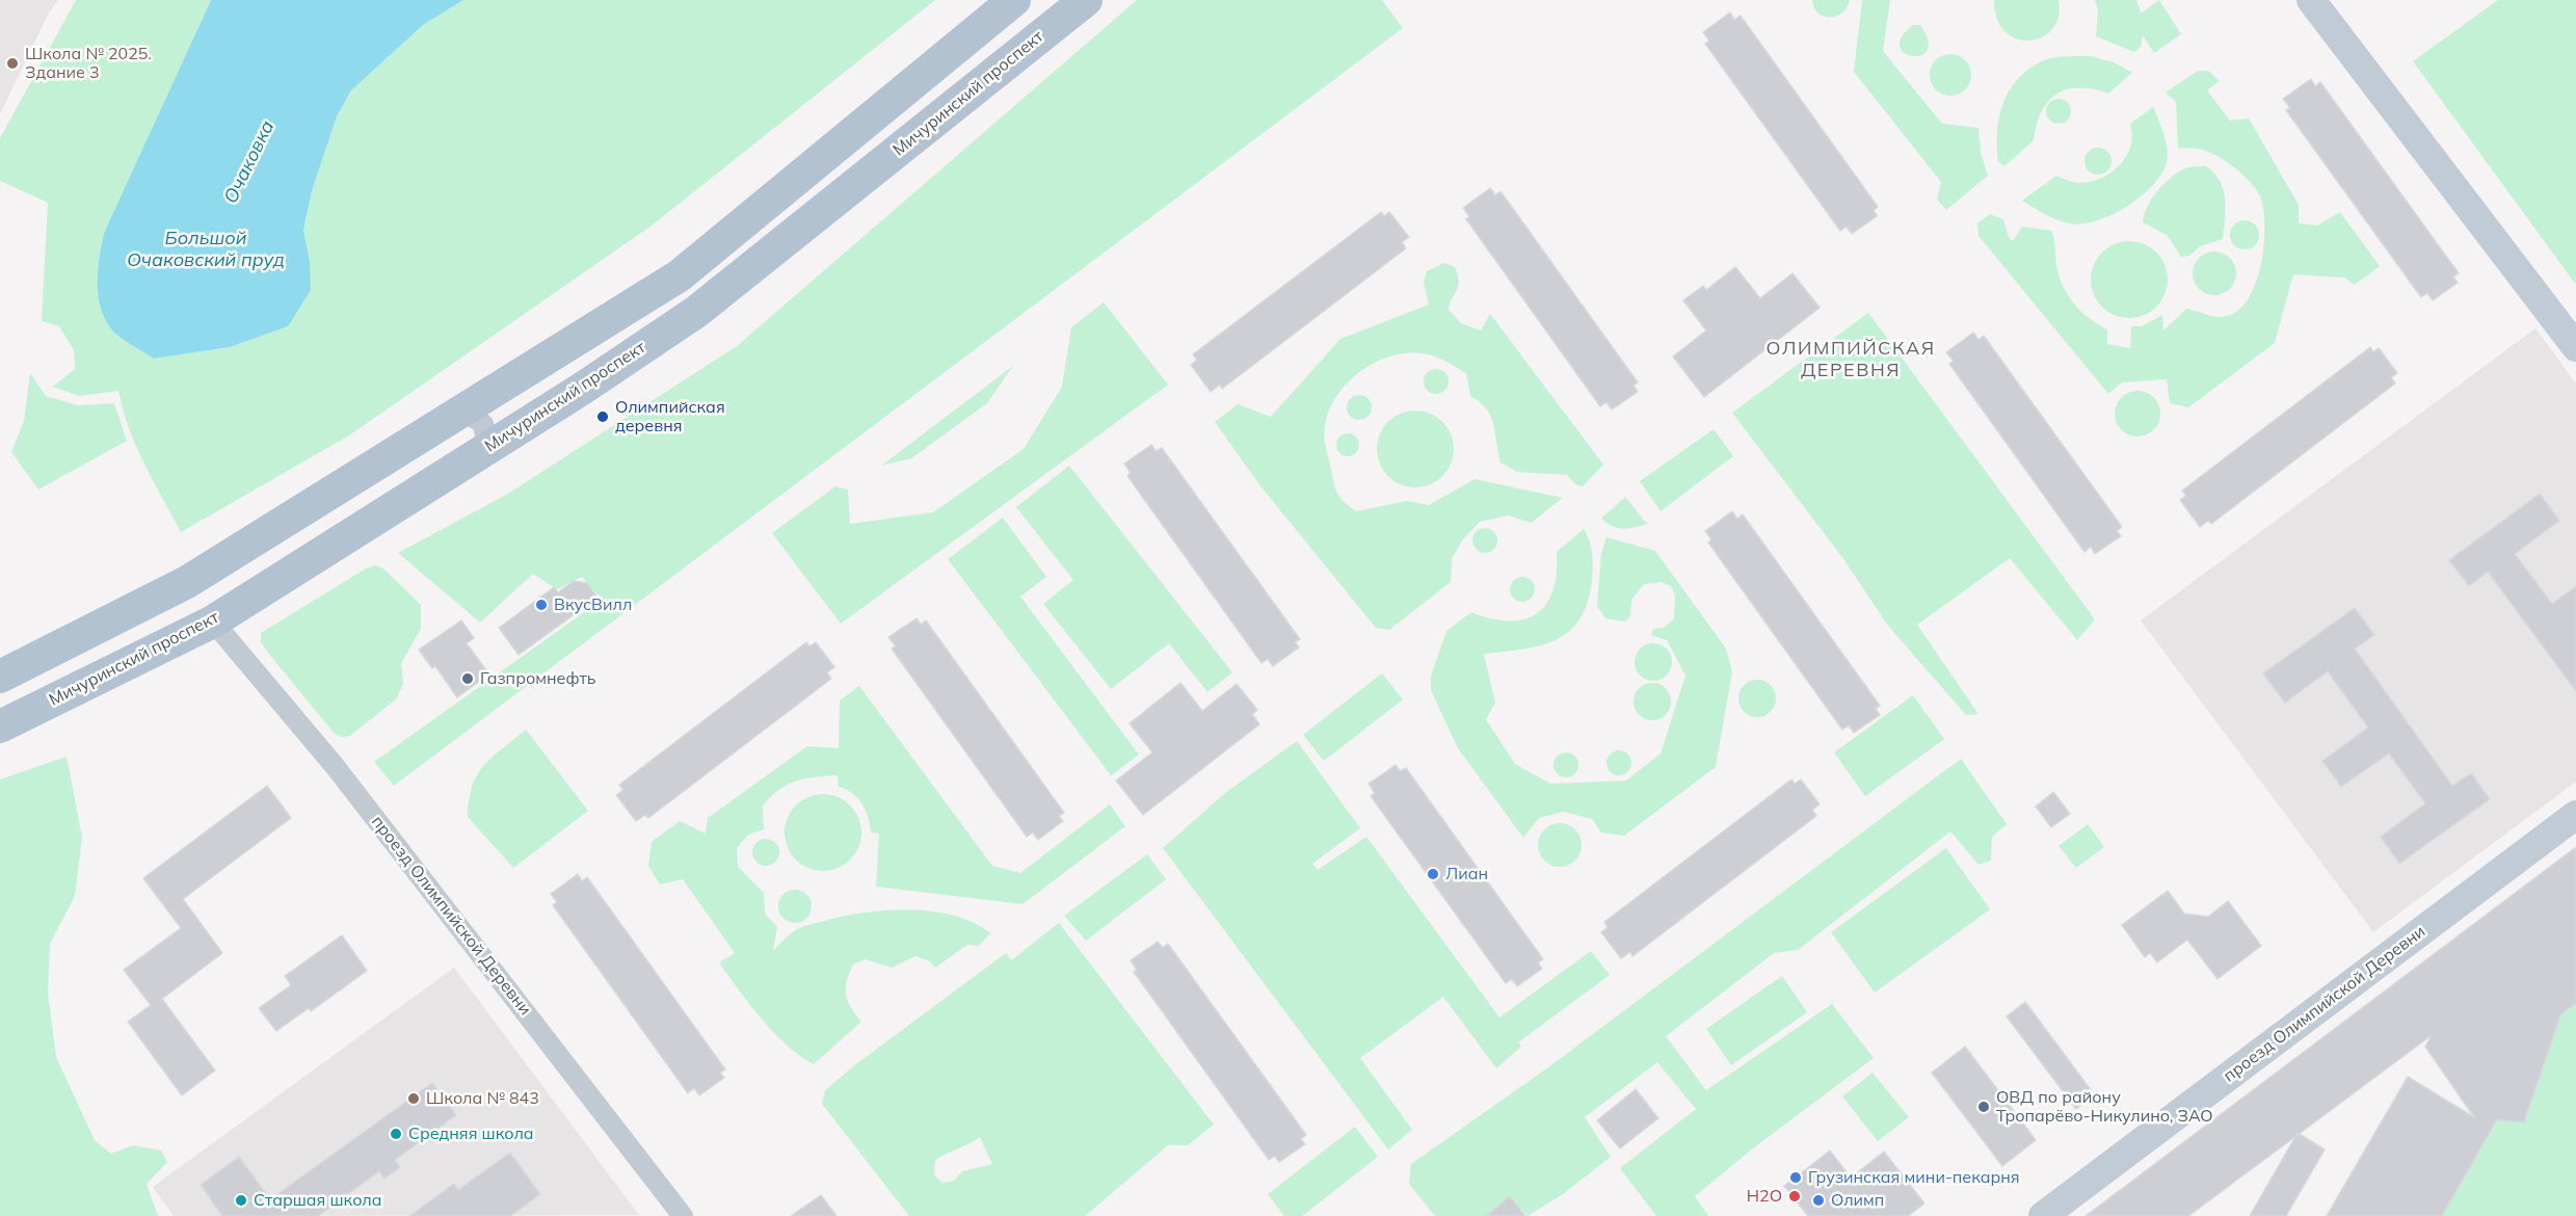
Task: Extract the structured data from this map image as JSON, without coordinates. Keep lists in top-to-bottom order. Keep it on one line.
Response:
{"streets":{"main road":["Мичуринский проспект"],"street":["проезд Олимпийской Деревни"]},"crossings":[["Мичуринский проспект","проезд Олимпийской Деревни"]],"districts":["ОЛИМПИЙСКАЯ ДЕРЕВНЯ"],"water":["Очаковка","Большой Очаковский пруд"],"places":["Школа № 2025. Здание 3","Олимпийская деревня","ВкусВилл","Газпромнефть","Лиан","Школа № 843","ОВД по району Тропарёво-Никулино, ЗАО","Средняя школа","Грузинская мини-пекарня","H2O","Старшая школа","Олимп"]}
